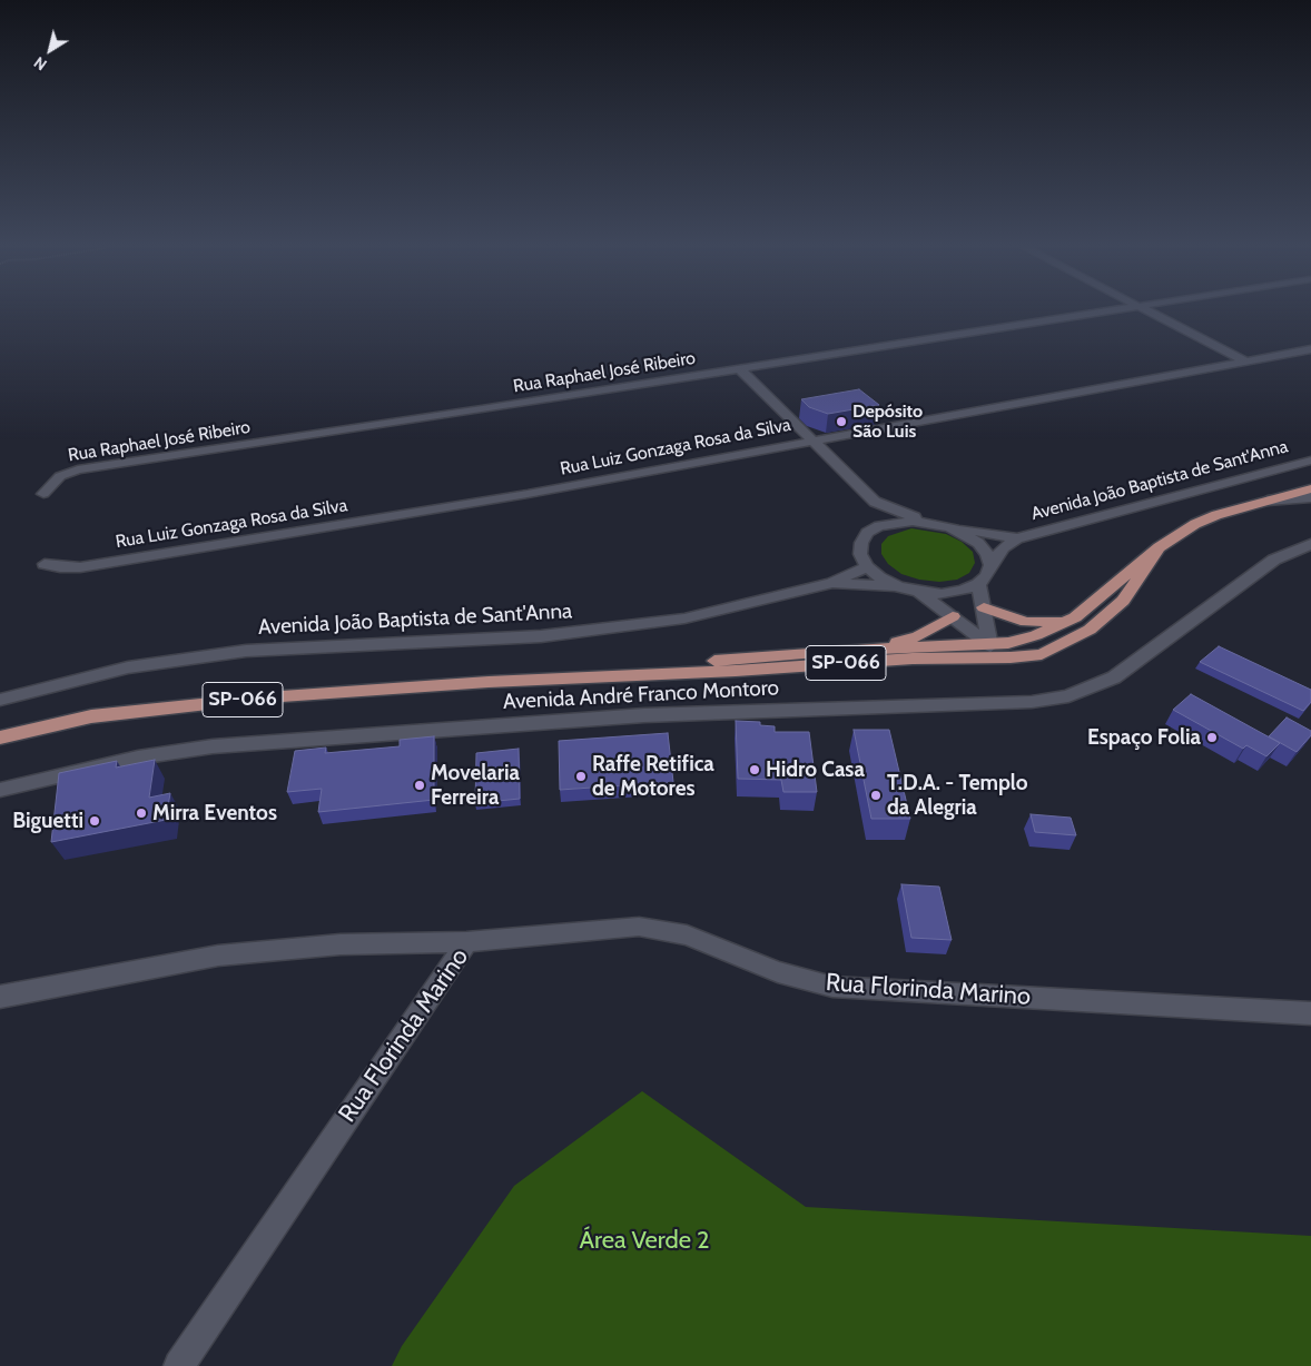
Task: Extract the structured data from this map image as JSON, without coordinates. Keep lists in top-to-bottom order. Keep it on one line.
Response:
{"streets":{"main road":["SP-066"],"street":["Rua Raphael José Ribeiro","Rua Luiz Gonzaga Rosa da Silva","Avenida João Baptista de Sant'Anna","Avenida André Franco Montoro","Rua Florinda Marino"]},"parks":["Área Verde 2"],"places":["Depósito São Luis","Espaço Folia","Hidro Casa","Raffe Retifica de Motores","Movelaria Ferreira","T.D.A. - Templo da Alegria","Mirra Eventos","Biguetti"],"north":"bottom left"}
